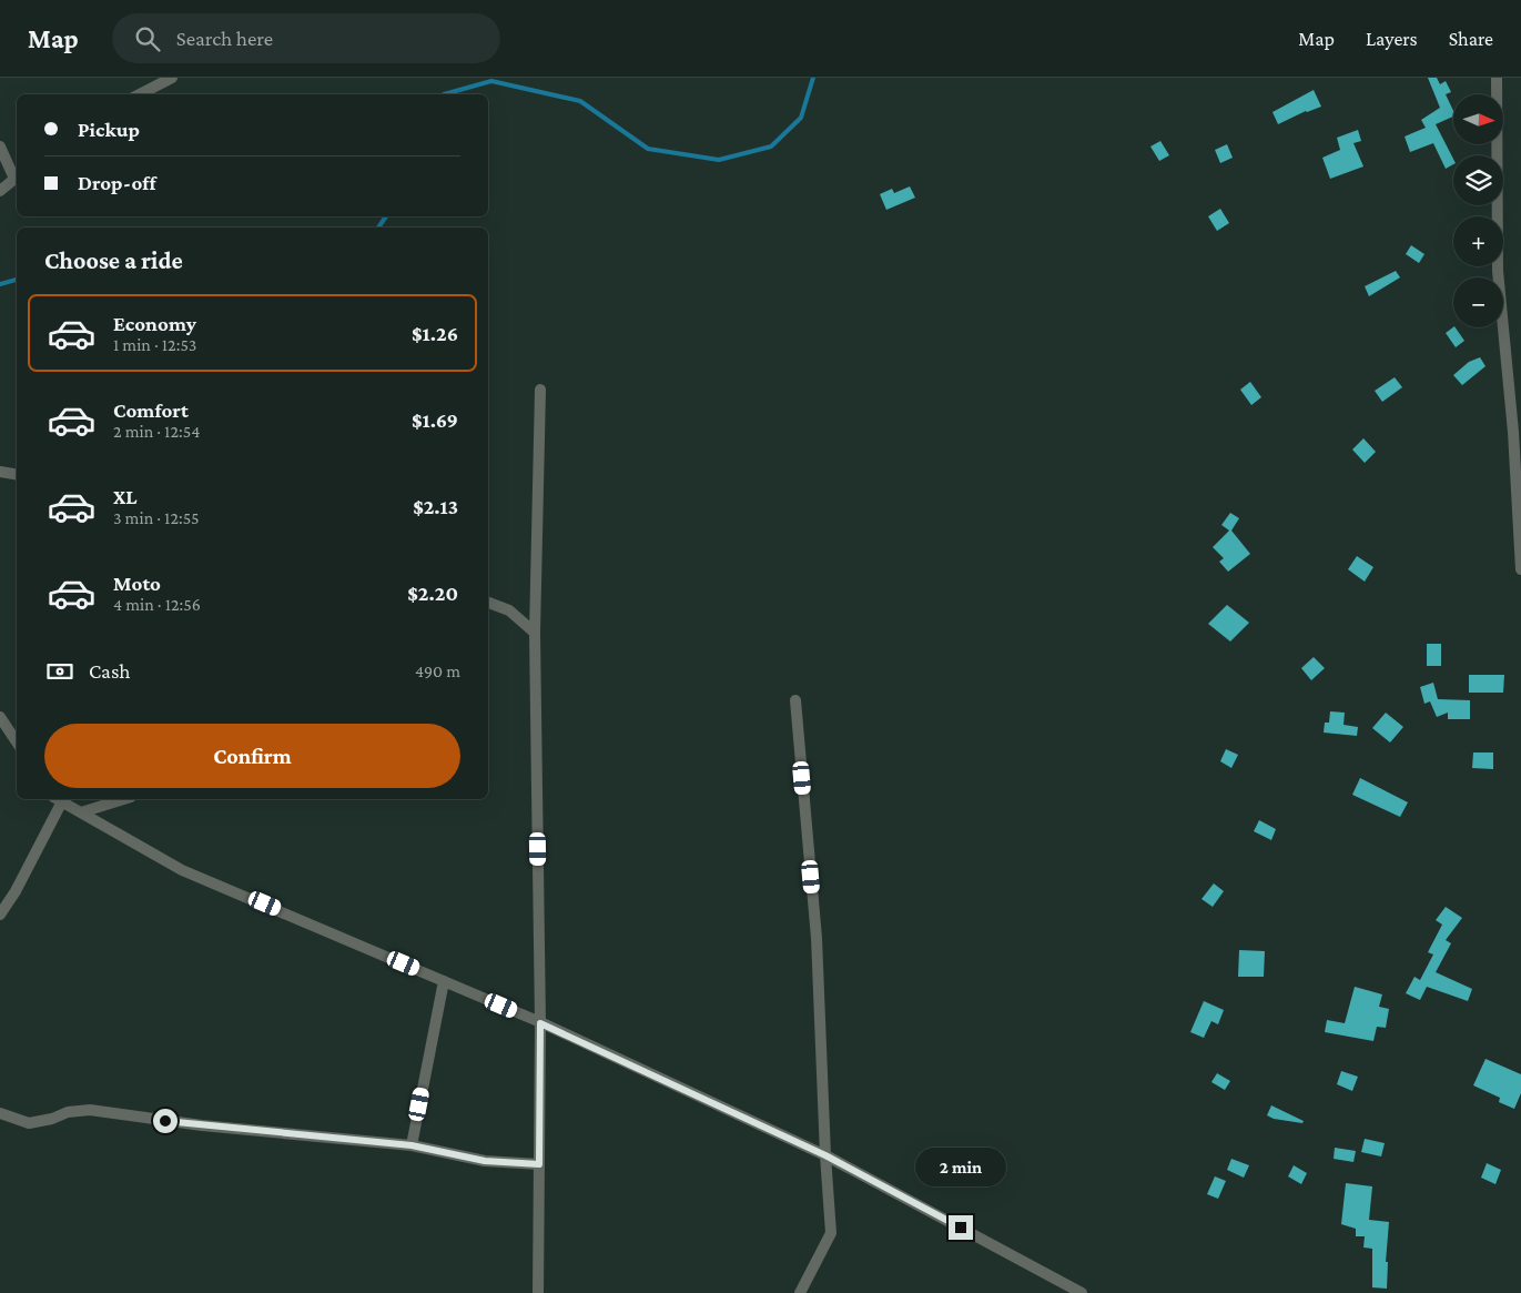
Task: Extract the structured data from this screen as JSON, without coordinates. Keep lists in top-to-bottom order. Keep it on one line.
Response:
{"north":"right","page":{"header":"Map","search":"Search here","nav":["Map","Layers","Share"],"map_buttons":["+","−"],"banner":["Pickup","Drop-off"],"heading":"Choose a ride","list":[{"name":"Economy","note":"1 min · 12:53","value":"$1.26"},{"name":"Comfort","note":"2 min · 12:54","value":"$1.69"},{"name":"XL","note":"3 min · 12:55","value":"$2.13"},{"name":"Moto","note":"4 min · 12:56","value":"$2.20"}],"pay":["Cash","490 m"],"buttons":"Confirm","bubble":"2 min"}}
